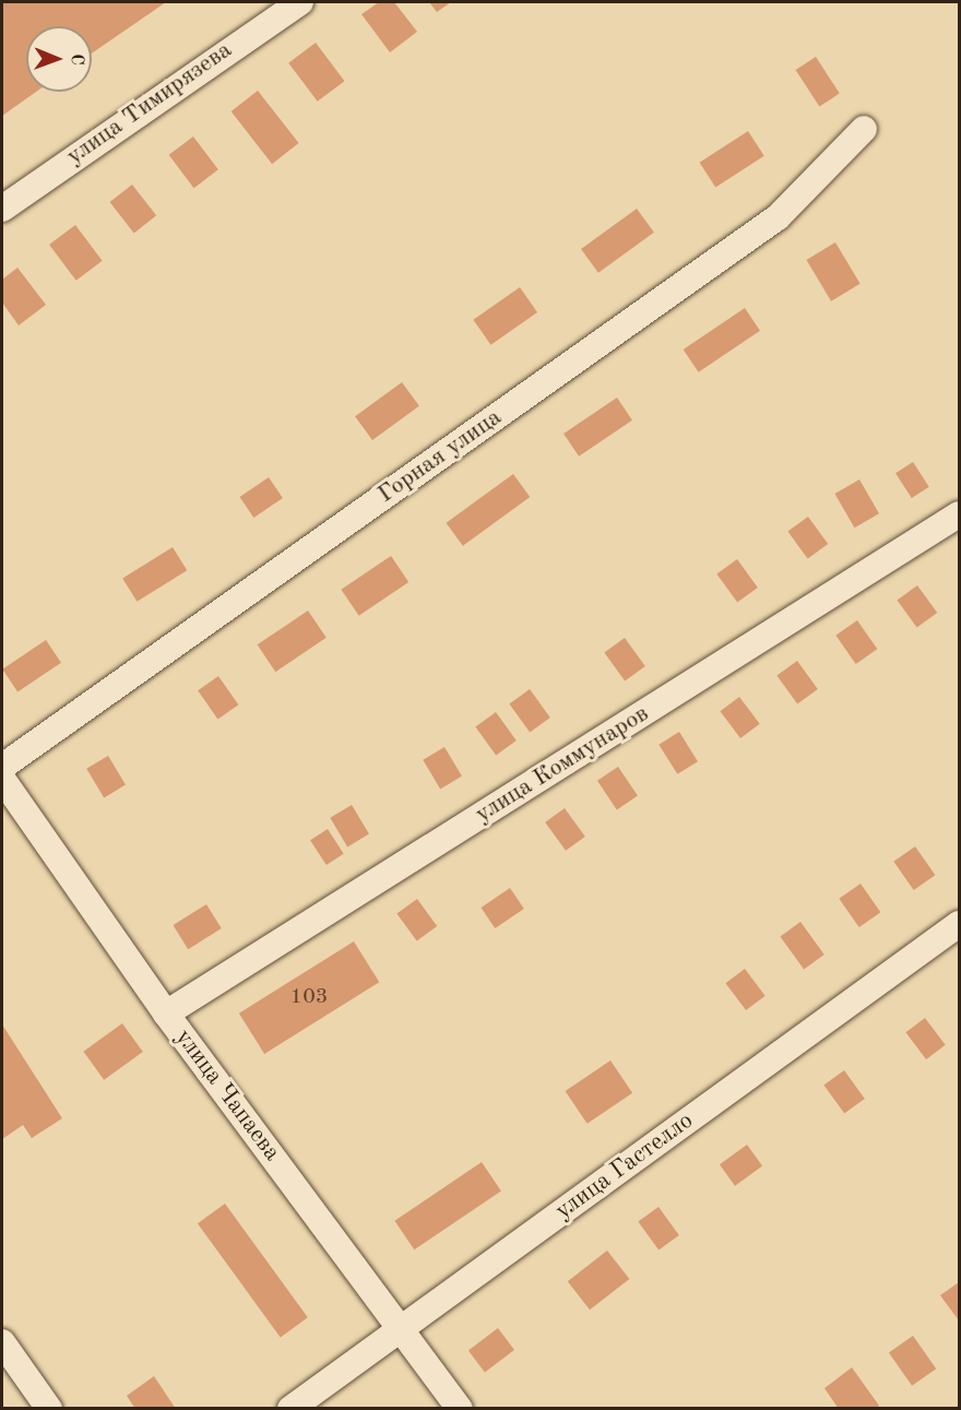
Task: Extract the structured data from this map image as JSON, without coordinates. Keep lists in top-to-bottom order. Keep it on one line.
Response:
{"streets":{"street":["улица Тимирязева","Горная улица","улица Коммунаров","улица Чапаева","улица Гастелло"]},"crossings":[["улица Коммунаров","улица Чапаева"],["улица Чапаева","улица Гастелло"]],"house_numbers":["103"],"north":"right"}
